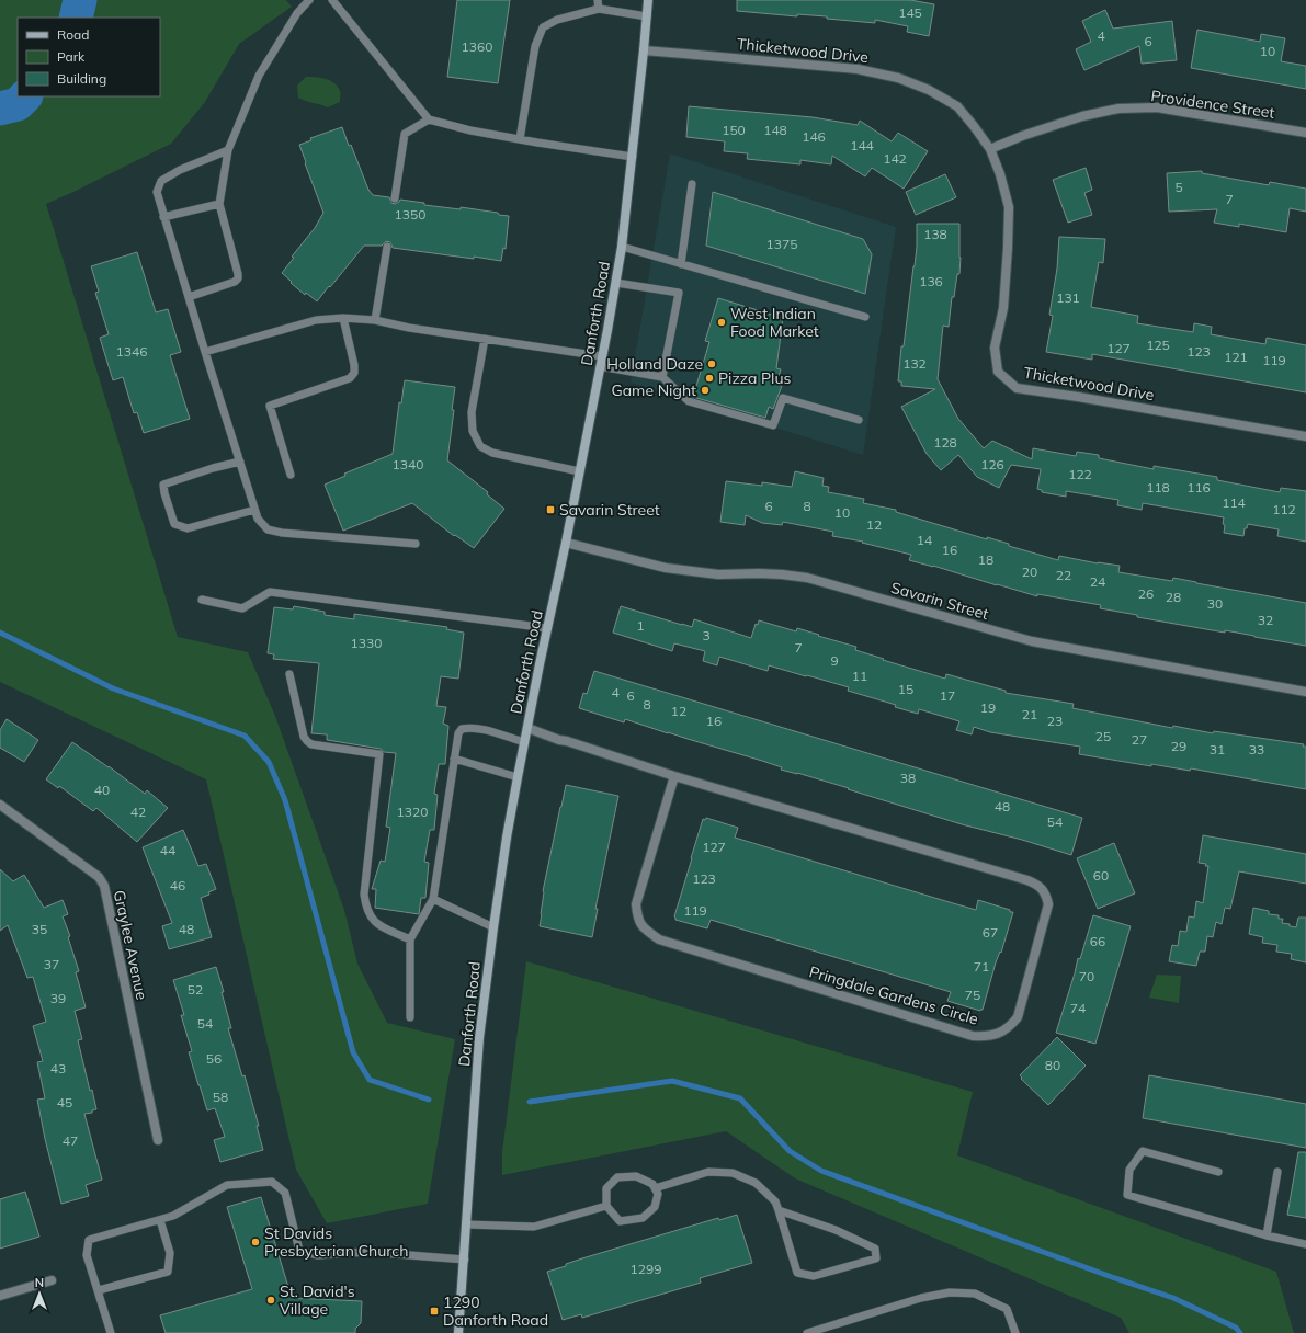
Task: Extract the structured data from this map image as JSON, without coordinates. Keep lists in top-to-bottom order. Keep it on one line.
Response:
{"streets":{"main road":["Danforth Road"],"street":["Thicketwood Drive","Providence Street","Savarin Street","Graylee Avenue","Pringdale Gardens Circle"]},"crossings":[["Thicketwood Drive","Providence Street"],["Thicketwood Drive","Danforth Road"],["Danforth Road","Savarin Street"],["Danforth Road","Pringdale Gardens Circle"]],"places":{"other":["West Indian Food Market","Holland Daze","Pizza Plus","Game Night","St Davids Presbyterian Church","St. David's Village"],"transit":["Savarin Street","1290 Danforth Road"]},"house_numbers":["145","4","6","1360","10","150","148","146","144","142","5","7","1350","138","1375","136","131","125","127","1346","123","121","119","132","128","1340","126","122","118","116","114","6","8","112","10","12","14","16","18","20","22","24","26","28","30","32","1","3","1330","7","9","11","15","4","6","17","8","19","12","21","16","23","25","27","29","31","33","38","40","48","42","1320","54","127","44","60","123","46","119","35","48","67","66","37","71","70","52","75","39","74","54","56","80","43","58","45","47","1299"],"legend":["Road","Park","Building"],"north":"top"}
